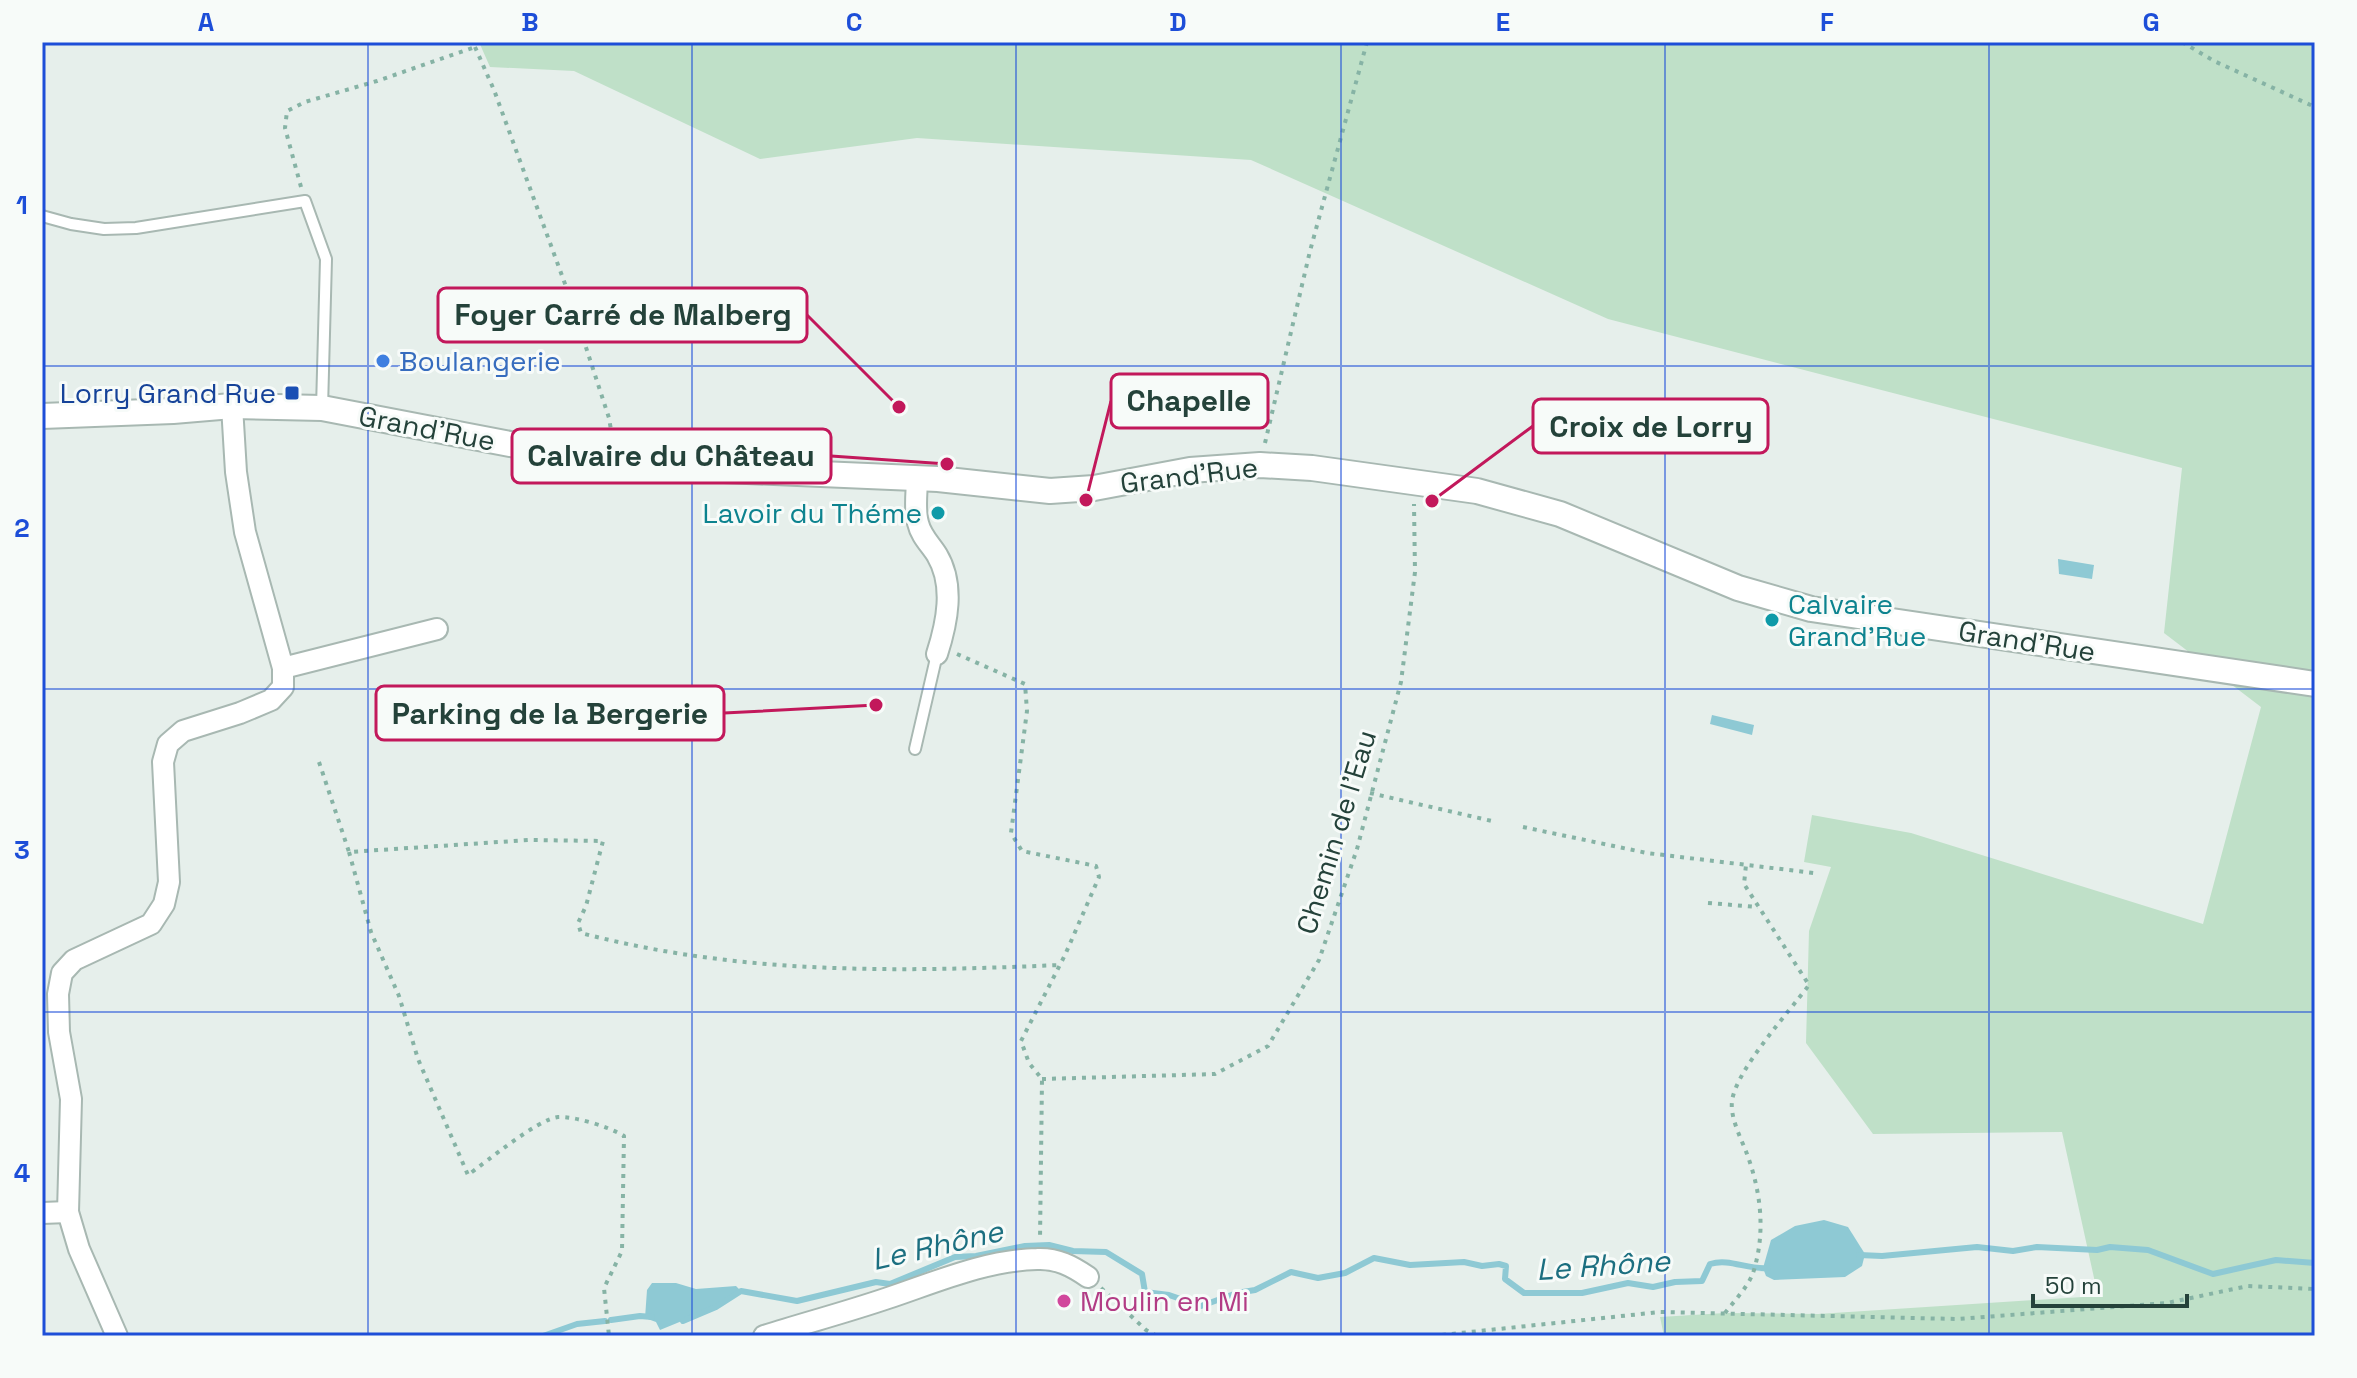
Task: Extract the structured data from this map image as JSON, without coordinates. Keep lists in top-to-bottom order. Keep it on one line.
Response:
{"streets":{"street":["Grand'Rue"],"path":["Chemin de l'Eau"]},"crossings":[["Grand'Rue","Chemin de l'Eau"]],"water":["Le Rhône"],"places":{"other":["Boulangerie","Foyer Carré de Malberg","Calvaire du Château","Chapelle","Croix de Lorry","Lavoir du Théme","Calvaire Grand'Rue","Parking de la Bergerie","Moulin en Mi"],"transit":["Lorry Grand Rue"]},"scale_bar":"50 m","grid":{"columns":["A","B","C","D","E","F","G"],"rows":["1","2","3","4"]}}
